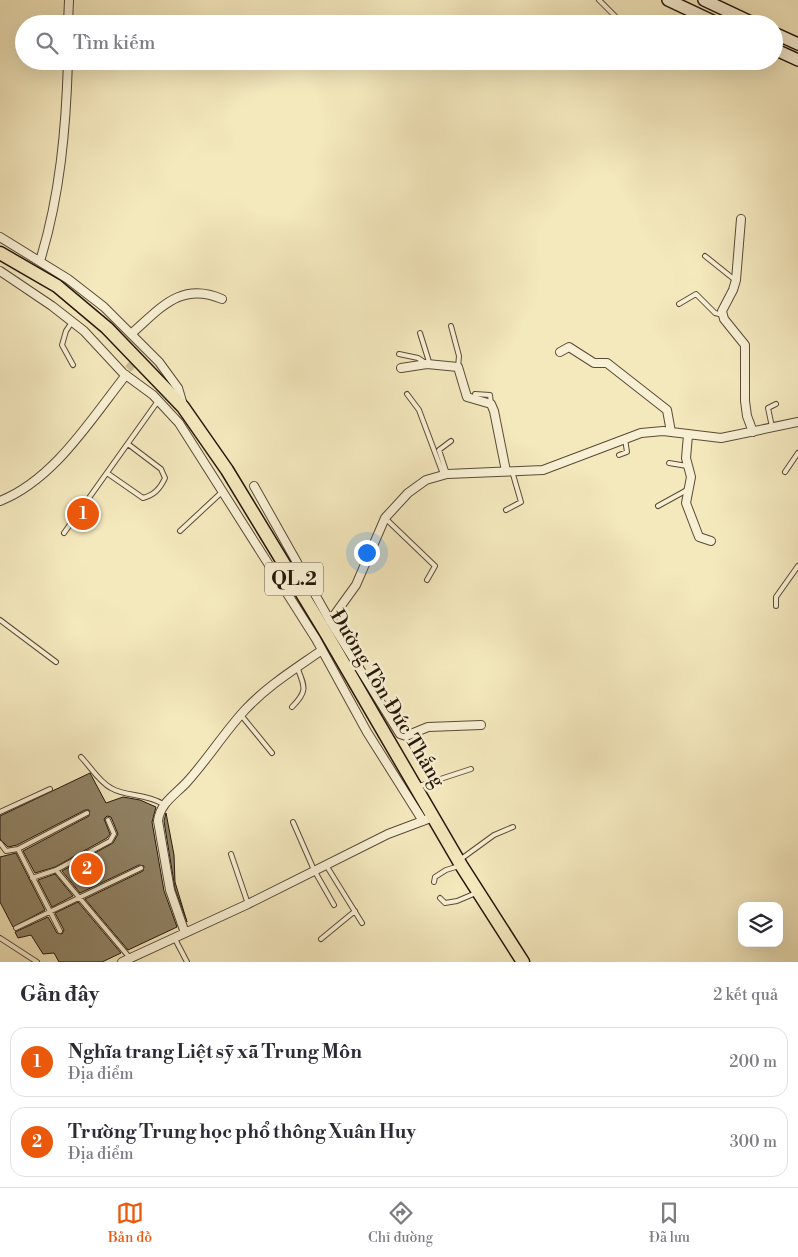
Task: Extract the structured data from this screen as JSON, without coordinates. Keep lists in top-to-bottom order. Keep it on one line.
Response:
{"streets":{"highway":["QL.2","Đường Tôn Đức Thắng"]},"page":{"search":"Tìm kiếm","pins":["1","2"],"heading":["Gần đây","2 kết quả"],"list":[{"mark":"1","name":"Nghĩa trang Liệt sỹ xã Trung Môn","note":"Địa điểm","value":"200 m"},{"mark":"2","name":"Trường Trung học phổ thông Xuân Huy","note":"Địa điểm","value":"300 m"}],"nav":["Bản đồ","Chỉ đường","Đã lưu"]}}
